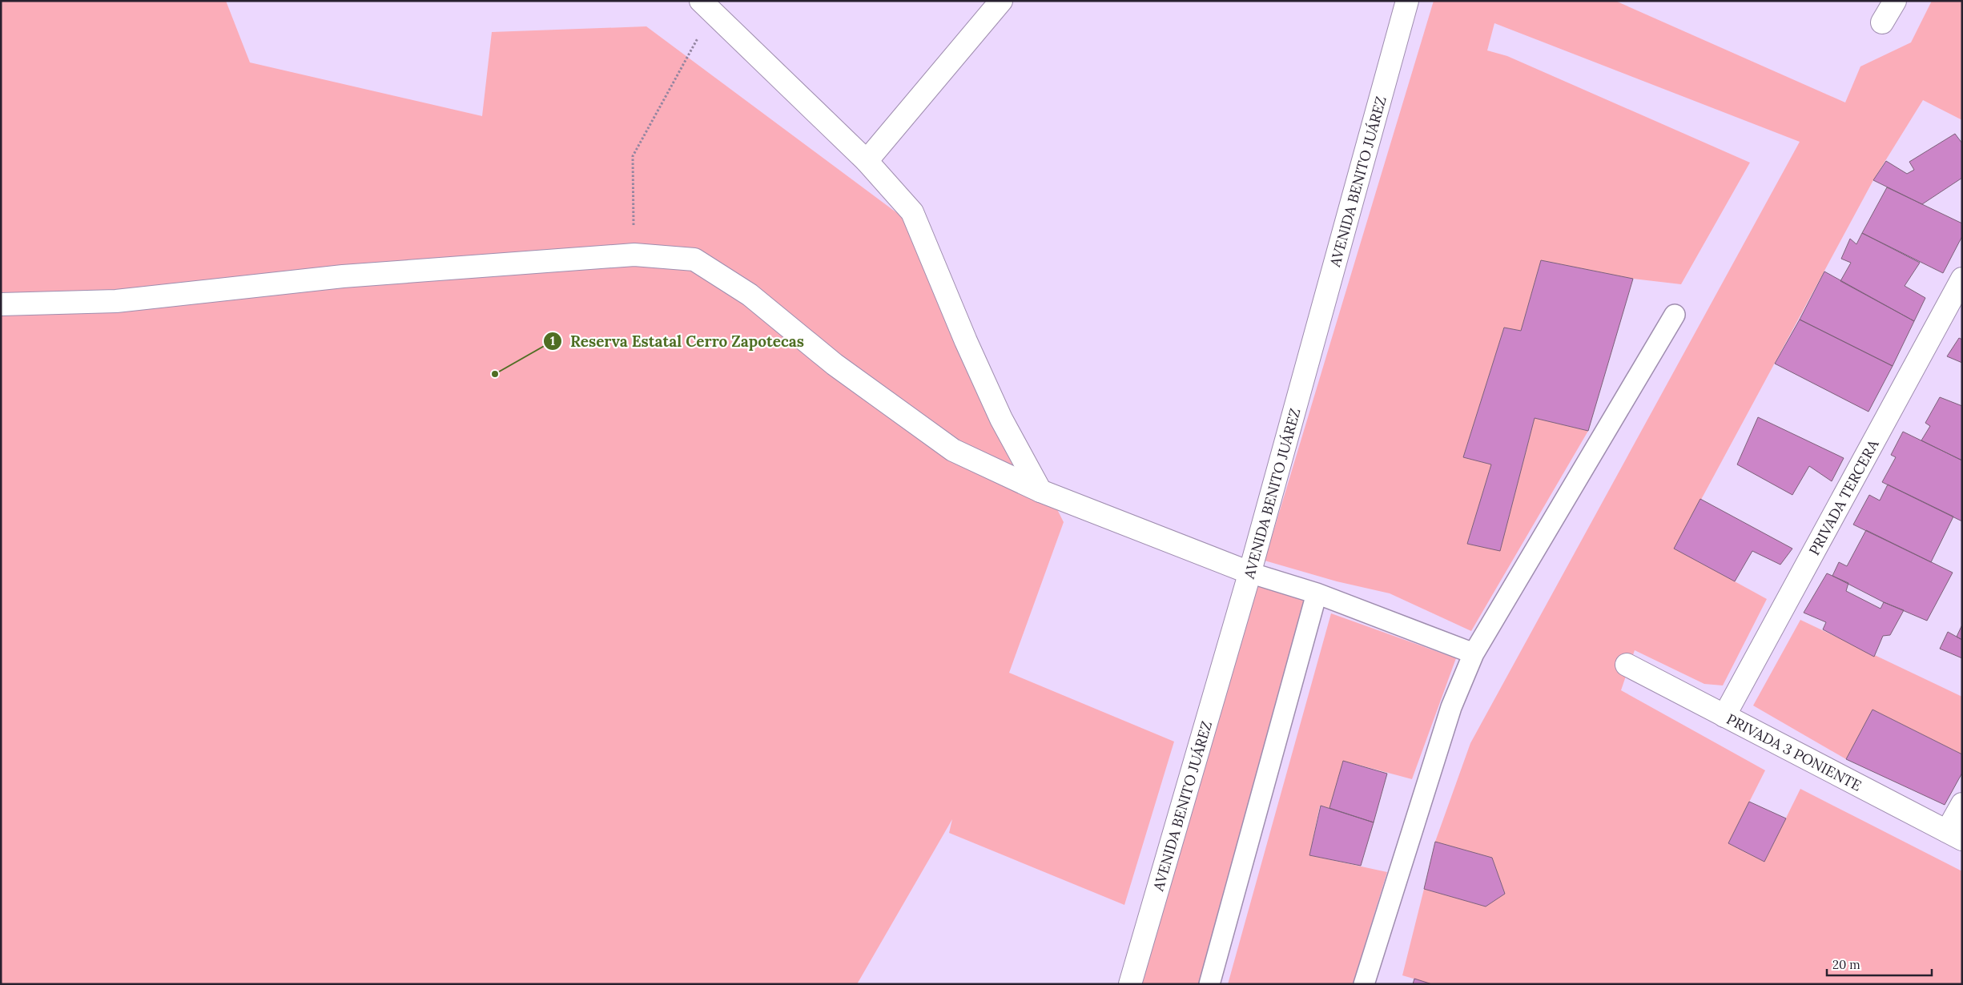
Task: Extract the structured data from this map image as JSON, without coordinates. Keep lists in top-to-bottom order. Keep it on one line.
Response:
{"streets":{"street":["AVENIDA BENITO JUÁREZ","PRIVADA TERCERA","PRIVADA 3 PONIENTE"]},"crossings":[["PRIVADA TERCERA","PRIVADA 3 PONIENTE"]],"places":["Reserva Estatal Cerro Zapotecas"],"scale_bar":"20 m"}
